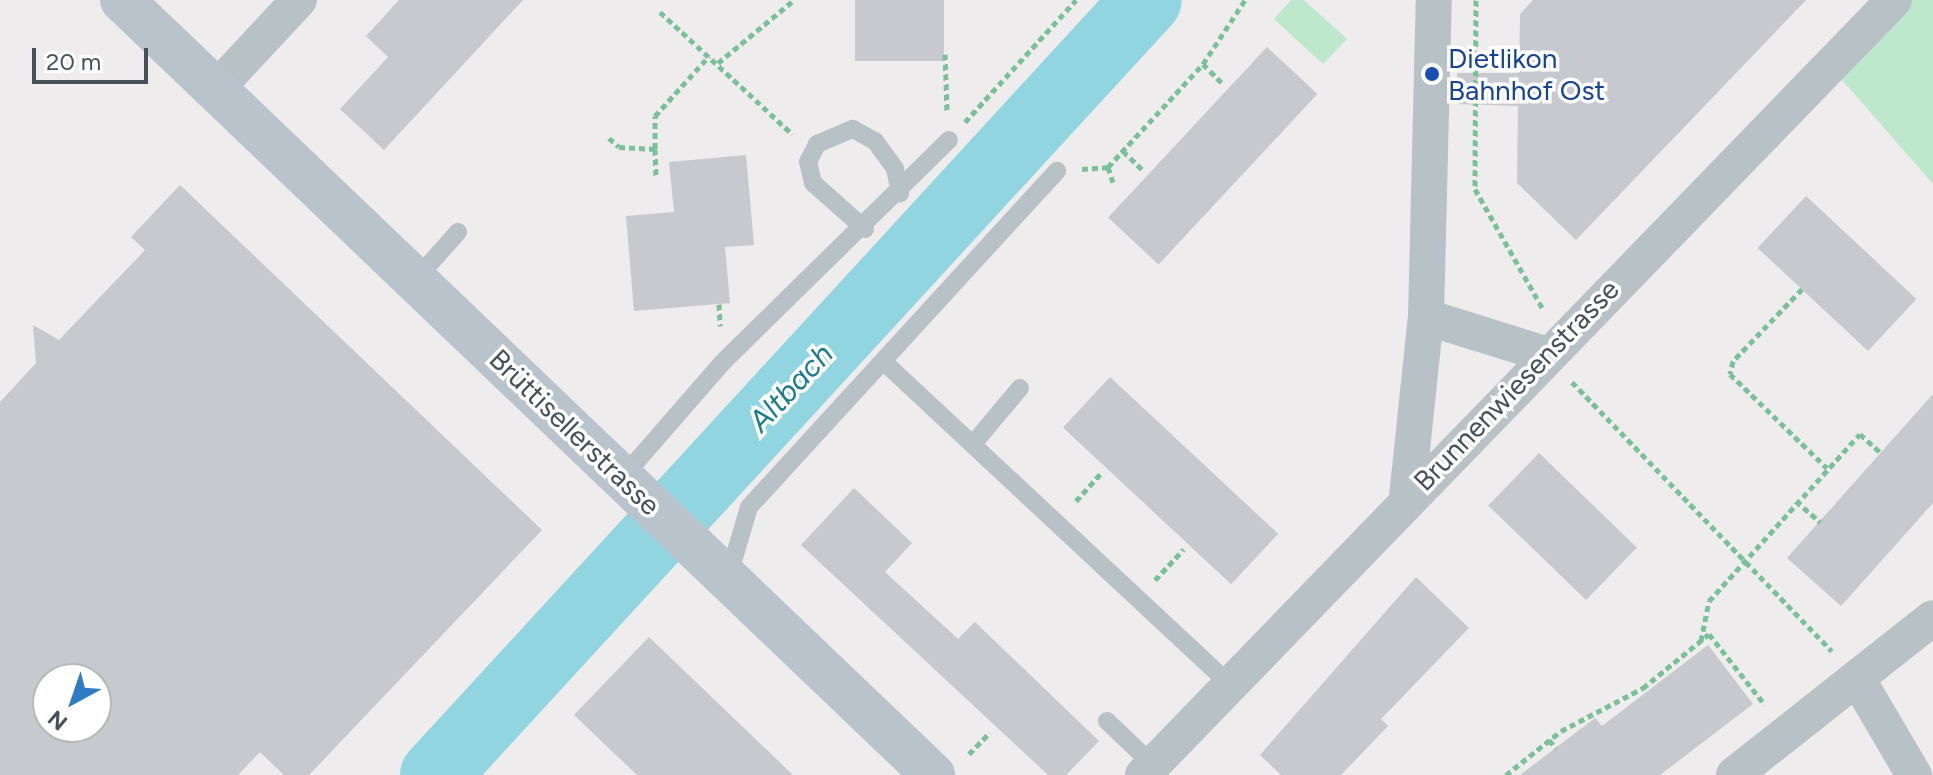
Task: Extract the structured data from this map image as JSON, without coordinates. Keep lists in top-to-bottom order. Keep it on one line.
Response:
{"streets":{"street":["Brunnenwiesenstrasse","Brüttisellerstrasse"]},"water":["Altbach"],"places":["Dietlikon Bahnhof Ost"],"scale_bar":"20 m","north":"bottom left"}
